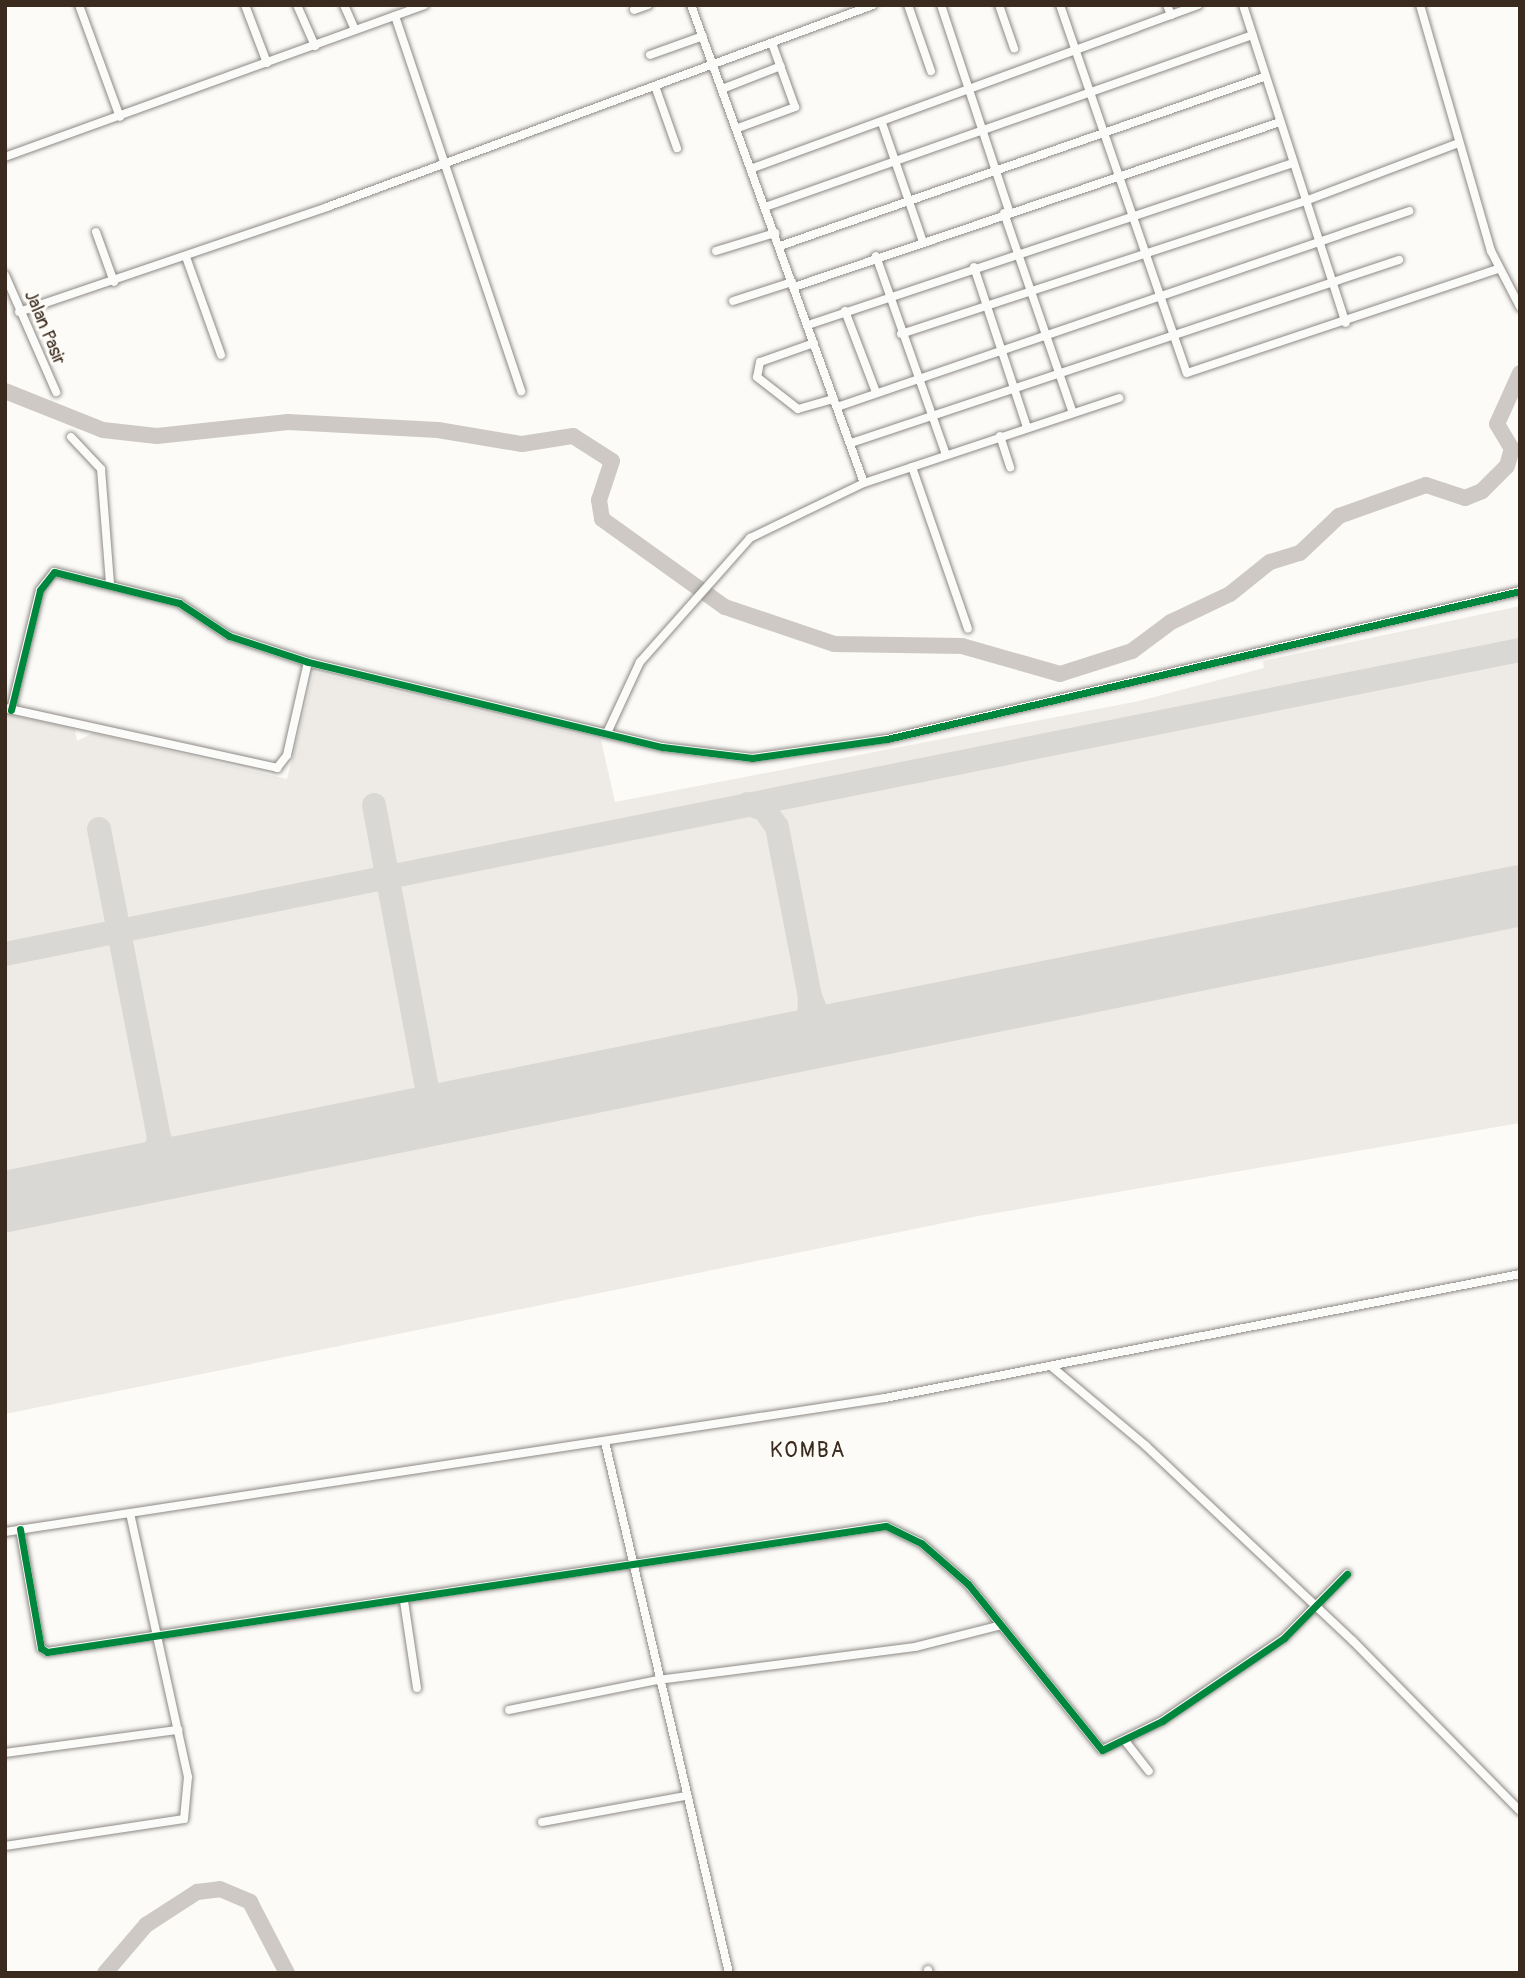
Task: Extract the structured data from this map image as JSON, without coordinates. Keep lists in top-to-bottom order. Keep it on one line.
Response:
{"streets":{"street":["Jalan Pasir"]},"districts":["KOMBA"]}
